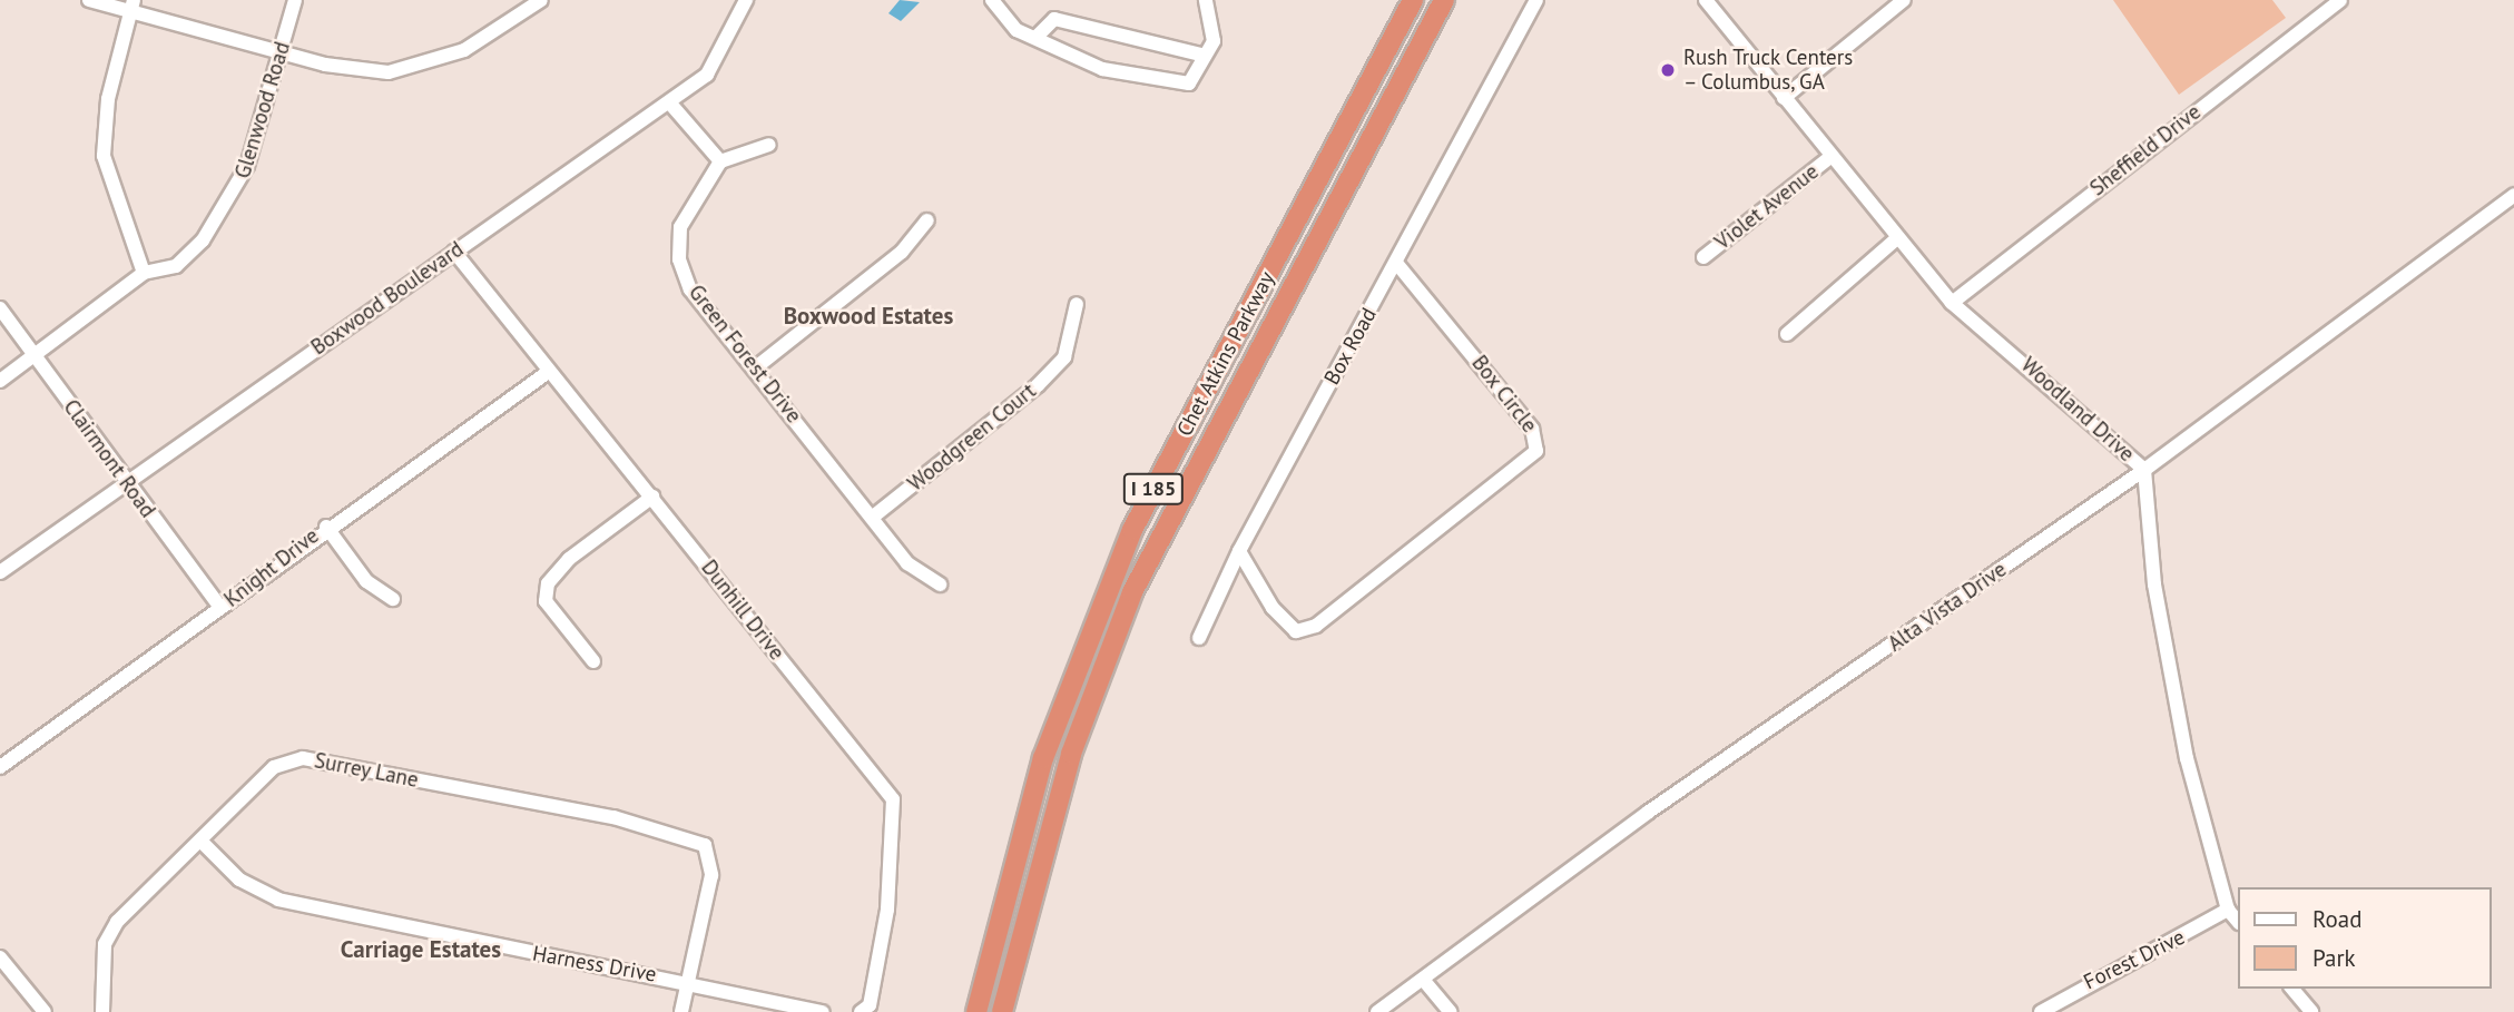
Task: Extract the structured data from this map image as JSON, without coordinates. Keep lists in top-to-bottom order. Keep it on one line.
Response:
{"streets":{"highway":["Chet Atkins Parkway","I 185"],"street":["Glenwood Road","Sheffield Drive","Violet Avenue","Boxwood Boulevard","Box Road","Green Forest Drive","Box Circle","Woodland Drive","Woodgreen Court","Clairmont Road","Knight Drive","Alta Vista Drive","Dunhill Drive","Surrey Lane","Forest Drive","Harness Drive"]},"crossings":[["Glenwood Road","Clairmont Road"],["Sheffield Drive","Woodland Drive"],["Violet Avenue","Woodland Drive"],["Boxwood Boulevard","Clairmont Road"],["Boxwood Boulevard","Dunhill Drive"],["Box Road","Box Circle"],["Green Forest Drive","Woodgreen Court"],["Woodland Drive","Alta Vista Drive"],["Woodland Drive","Forest Drive"],["Clairmont Road","Knight Drive"],["Knight Drive","Dunhill Drive"],["Surrey Lane","Harness Drive"]],"districts":["Boxwood Estates","Carriage Estates"],"places":["Rush Truck Centers – Columbus, GA"],"legend":["Road","Park"]}
